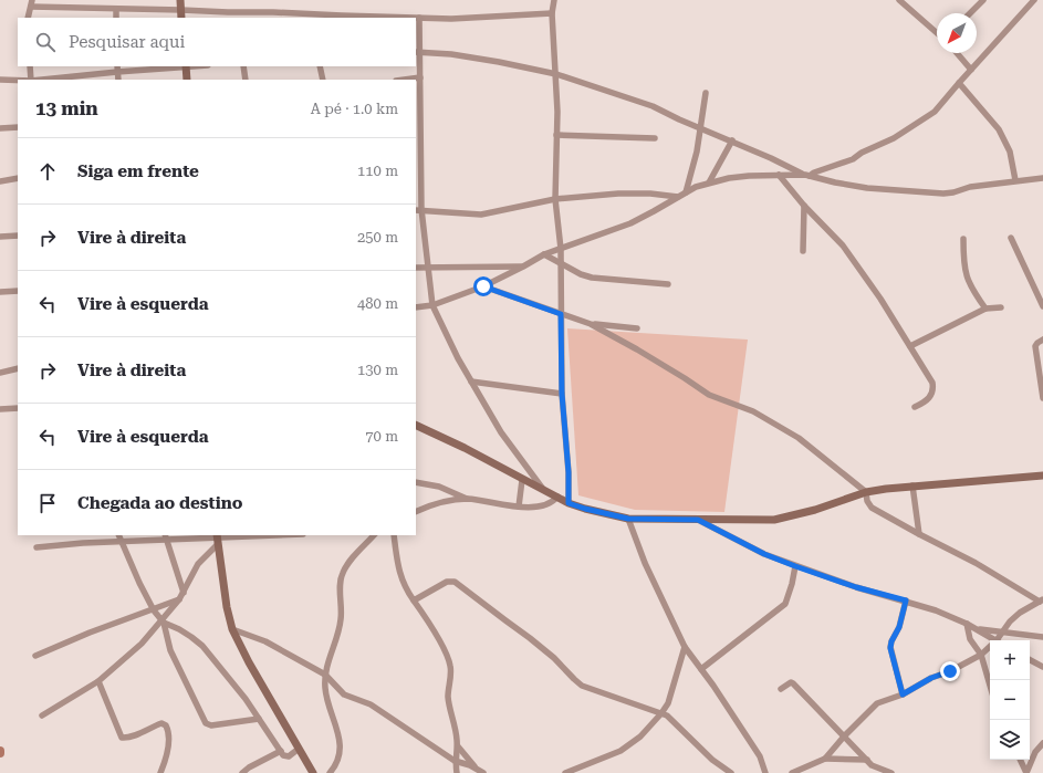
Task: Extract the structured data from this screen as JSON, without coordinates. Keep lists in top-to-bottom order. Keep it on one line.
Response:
{"north":"bottom left","page":{"search":"Pesquisar aqui","heading":["13 min","A pé · 1.0 km"],"list":[["Siga em frente","110 m"],["Vire à direita","250 m"],["Vire à esquerda","480 m"],["Vire à direita","130 m"],["Vire à esquerda","70 m"],"Chegada ao destino"],"map_buttons":["+","−"]}}
